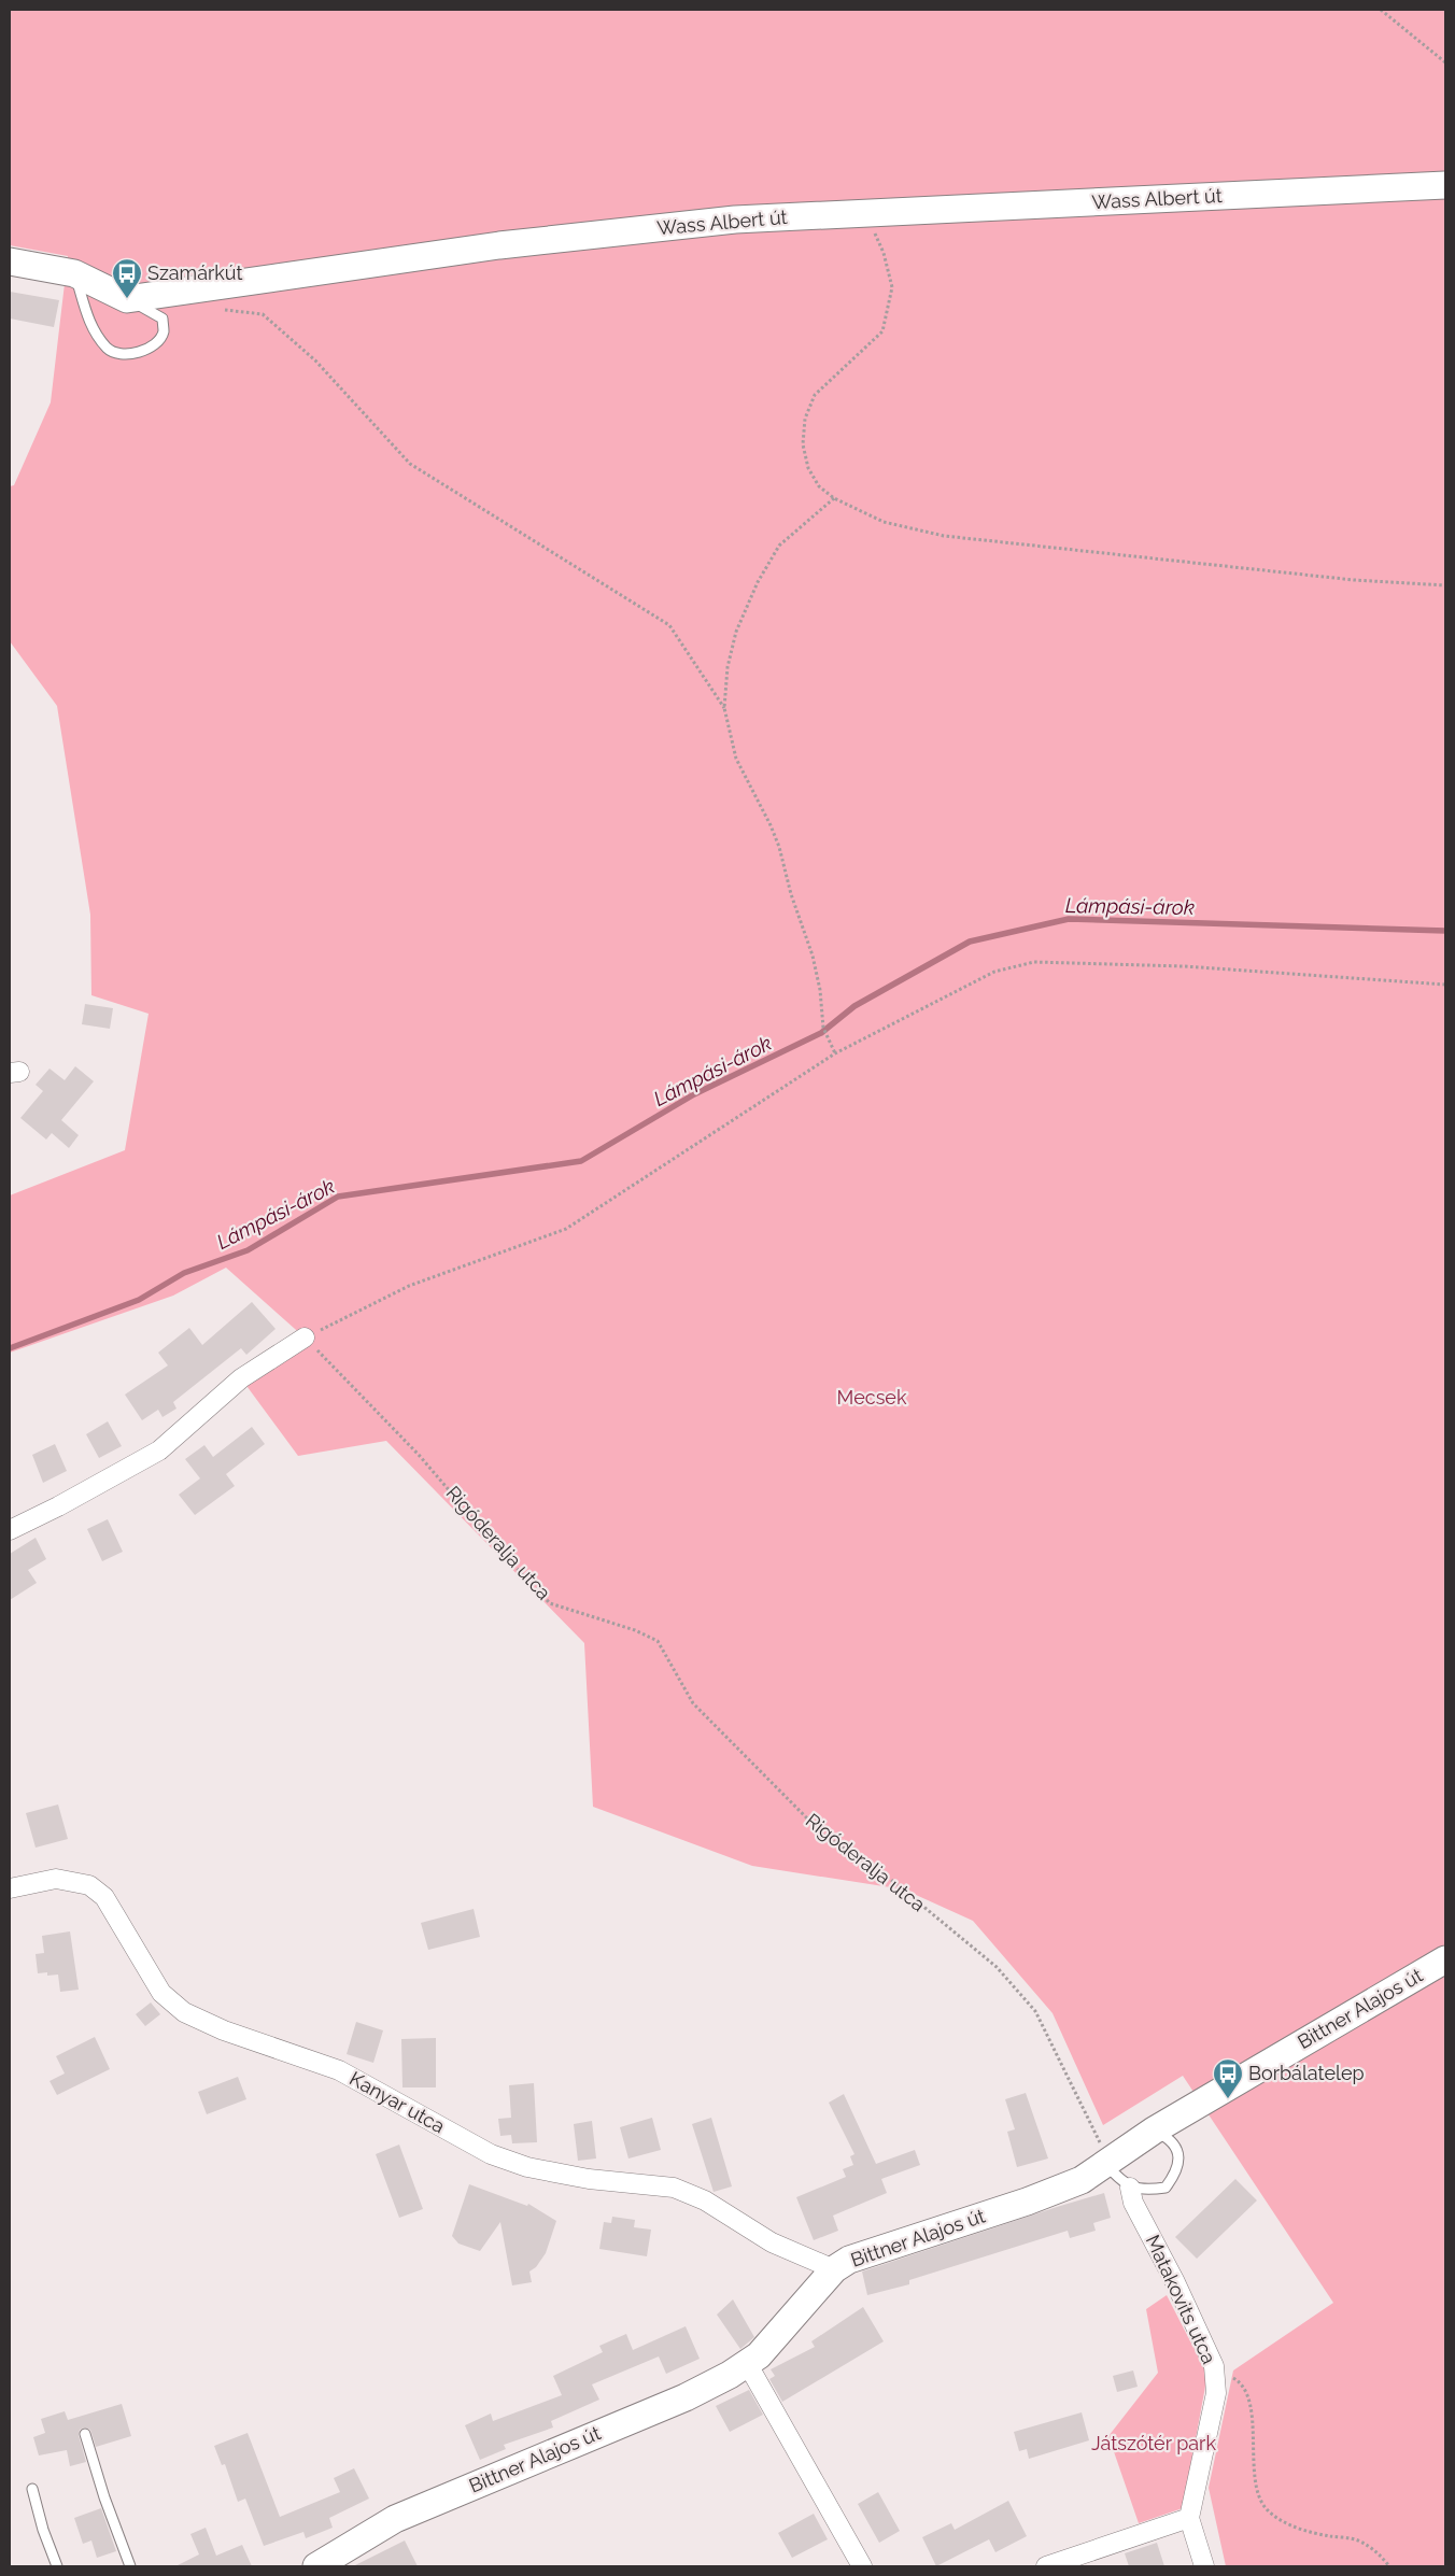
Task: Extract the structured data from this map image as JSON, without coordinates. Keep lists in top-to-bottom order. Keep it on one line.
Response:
{"streets":{"street":["Wass Albert út","Bittner Alajos út","Kanyar utca","Matakovits utca"],"path":["Rigóderalja utca"]},"crossings":[["Rigóderalja utca","Bittner Alajos út"],["Rigóderalja utca","Matakovits utca"],["Bittner Alajos út","Kanyar utca"],["Bittner Alajos út","Matakovits utca"]],"water":["Lámpási-árok"],"parks":["Mecsek","Játszótér park"],"places":{"bus stop":["Szamárkút","Borbálatelep"]}}
